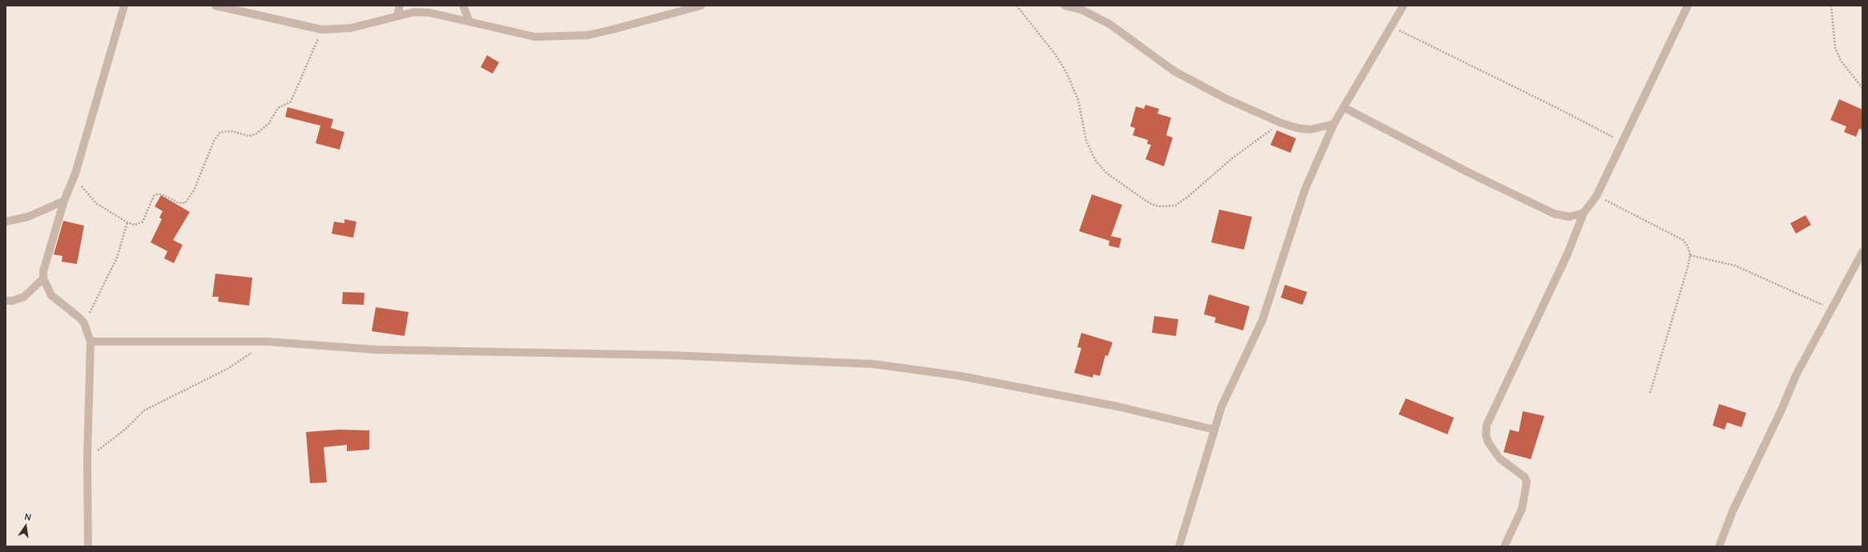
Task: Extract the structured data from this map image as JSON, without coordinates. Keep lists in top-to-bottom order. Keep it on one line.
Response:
{"north":"top"}
